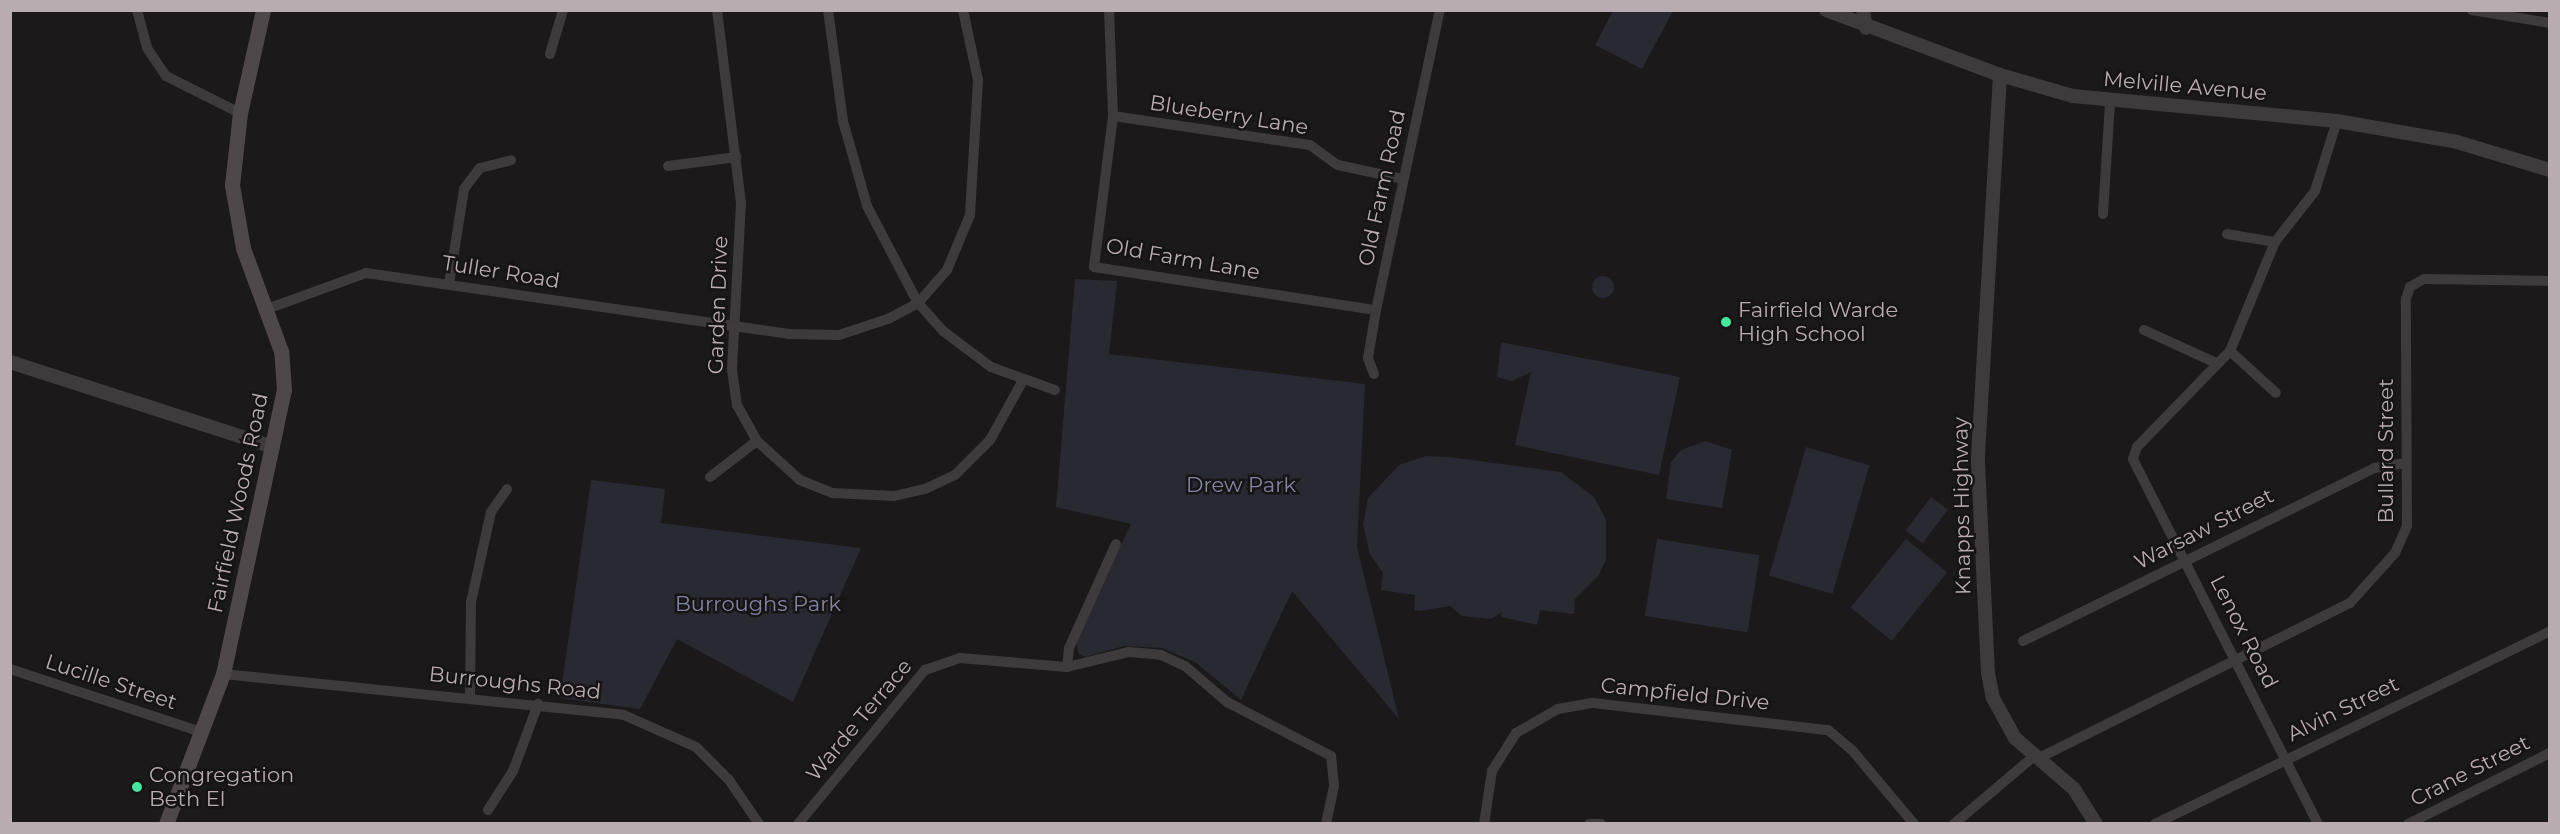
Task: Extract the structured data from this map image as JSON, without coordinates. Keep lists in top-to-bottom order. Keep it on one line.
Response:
{"streets":{"main road":["Fairfield Woods Road"],"street":["Melville Avenue","Blueberry Lane","Old Farm Road","Old Farm Lane","Tuller Road","Garden Drive","Bullard Street","Knapps Highway","Warsaw Street","Lenox Road","Lucille Street","Burroughs Road","Campfield Drive","Alvin Street","Warde Terrace","Crane Street"]},"crossings":[["Melville Avenue","Knapps Highway"],["Blueberry Lane","Old Farm Road"],["Blueberry Lane","Old Farm Lane"],["Old Farm Road","Old Farm Lane"],["Tuller Road","Garden Drive"],["Tuller Road","Fairfield Woods Road"],["Bullard Street","Knapps Highway"],["Bullard Street","Warsaw Street"],["Bullard Street","Lenox Road"],["Fairfield Woods Road","Lucille Street"],["Fairfield Woods Road","Burroughs Road"],["Warsaw Street","Lenox Road"],["Lenox Road","Alvin Street"]],"parks":["Drew Park","Burroughs Park"],"places":["Fairfield Warde High School","Congregation Beth El"]}
